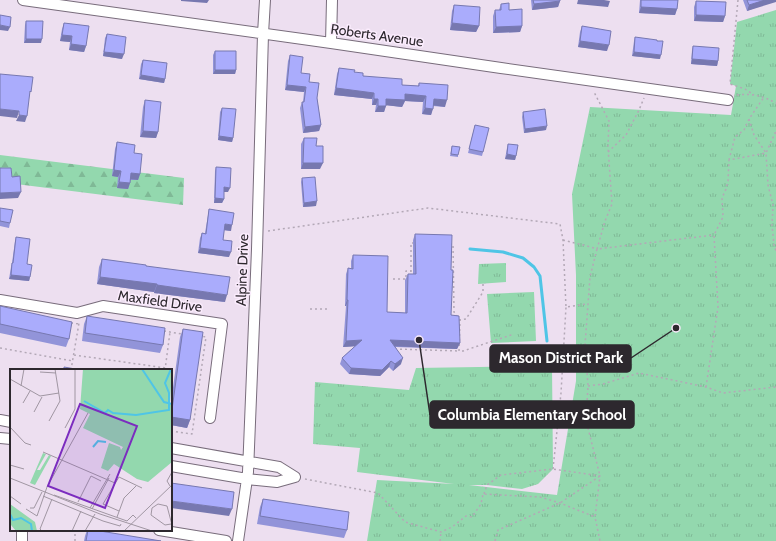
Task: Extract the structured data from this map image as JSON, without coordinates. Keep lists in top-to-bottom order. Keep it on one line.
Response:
{"streets":{"street":["Roberts Avenue","Alpine Drive","Maxfield Drive"]},"crossings":[["Roberts Avenue","Alpine Drive"]],"places":["Mason District Park","Columbia Elementary School"]}
